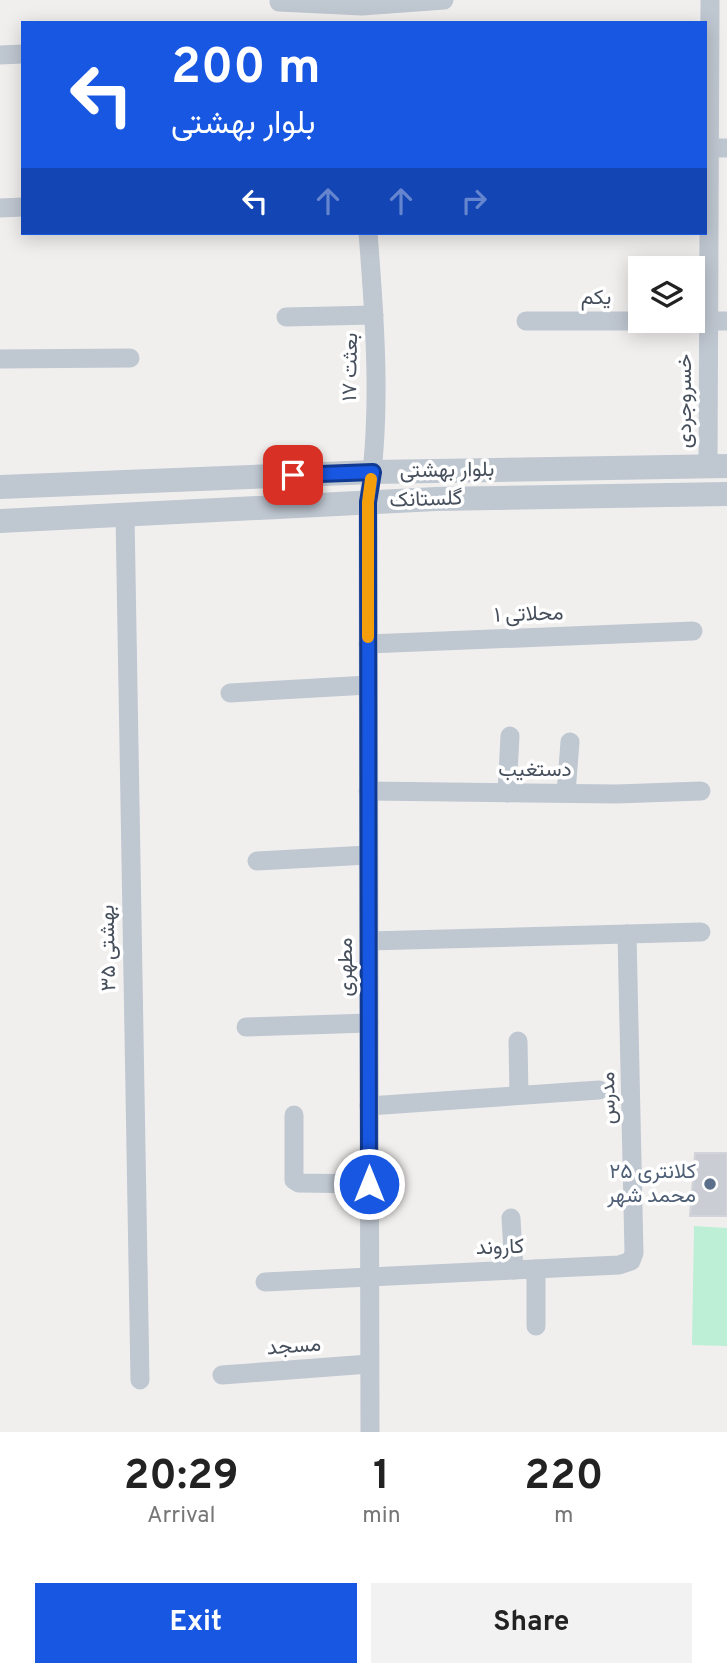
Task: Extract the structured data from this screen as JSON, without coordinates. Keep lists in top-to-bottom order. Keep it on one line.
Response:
{"streets":{"street":["یکم","بعثت ۱۷","خسروجردی","بلوار بهشتی","گلستانک","محلاتی ۱","دستغیب","بهشتی ۳۵","مطهری","مدرس","کاروند","مسجد"]},"crossings":[["یکم","خسروجردی"],["بعثت ۱۷","بلوار بهشتی"],["بعثت ۱۷","گلستانک"],["بعثت ۱۷","مطهری"],["خسروجردی","بلوار بهشتی"],["گلستانک","بهشتی ۳۵"],["گلستانک","مطهری"],["محلاتی ۱","مطهری"],["دستغیب","مطهری"],["مطهری","کاروند"],["مطهری","مسجد"],["مدرس","کاروند"]],"places":["کلانتری ۲۵ محمد شهر"],"page":{"turn":["200 m","بلوار بهشتی"],"eta":["20:29","Arrival","1","min","220","m"],"buttons":["Exit","Share"]}}
